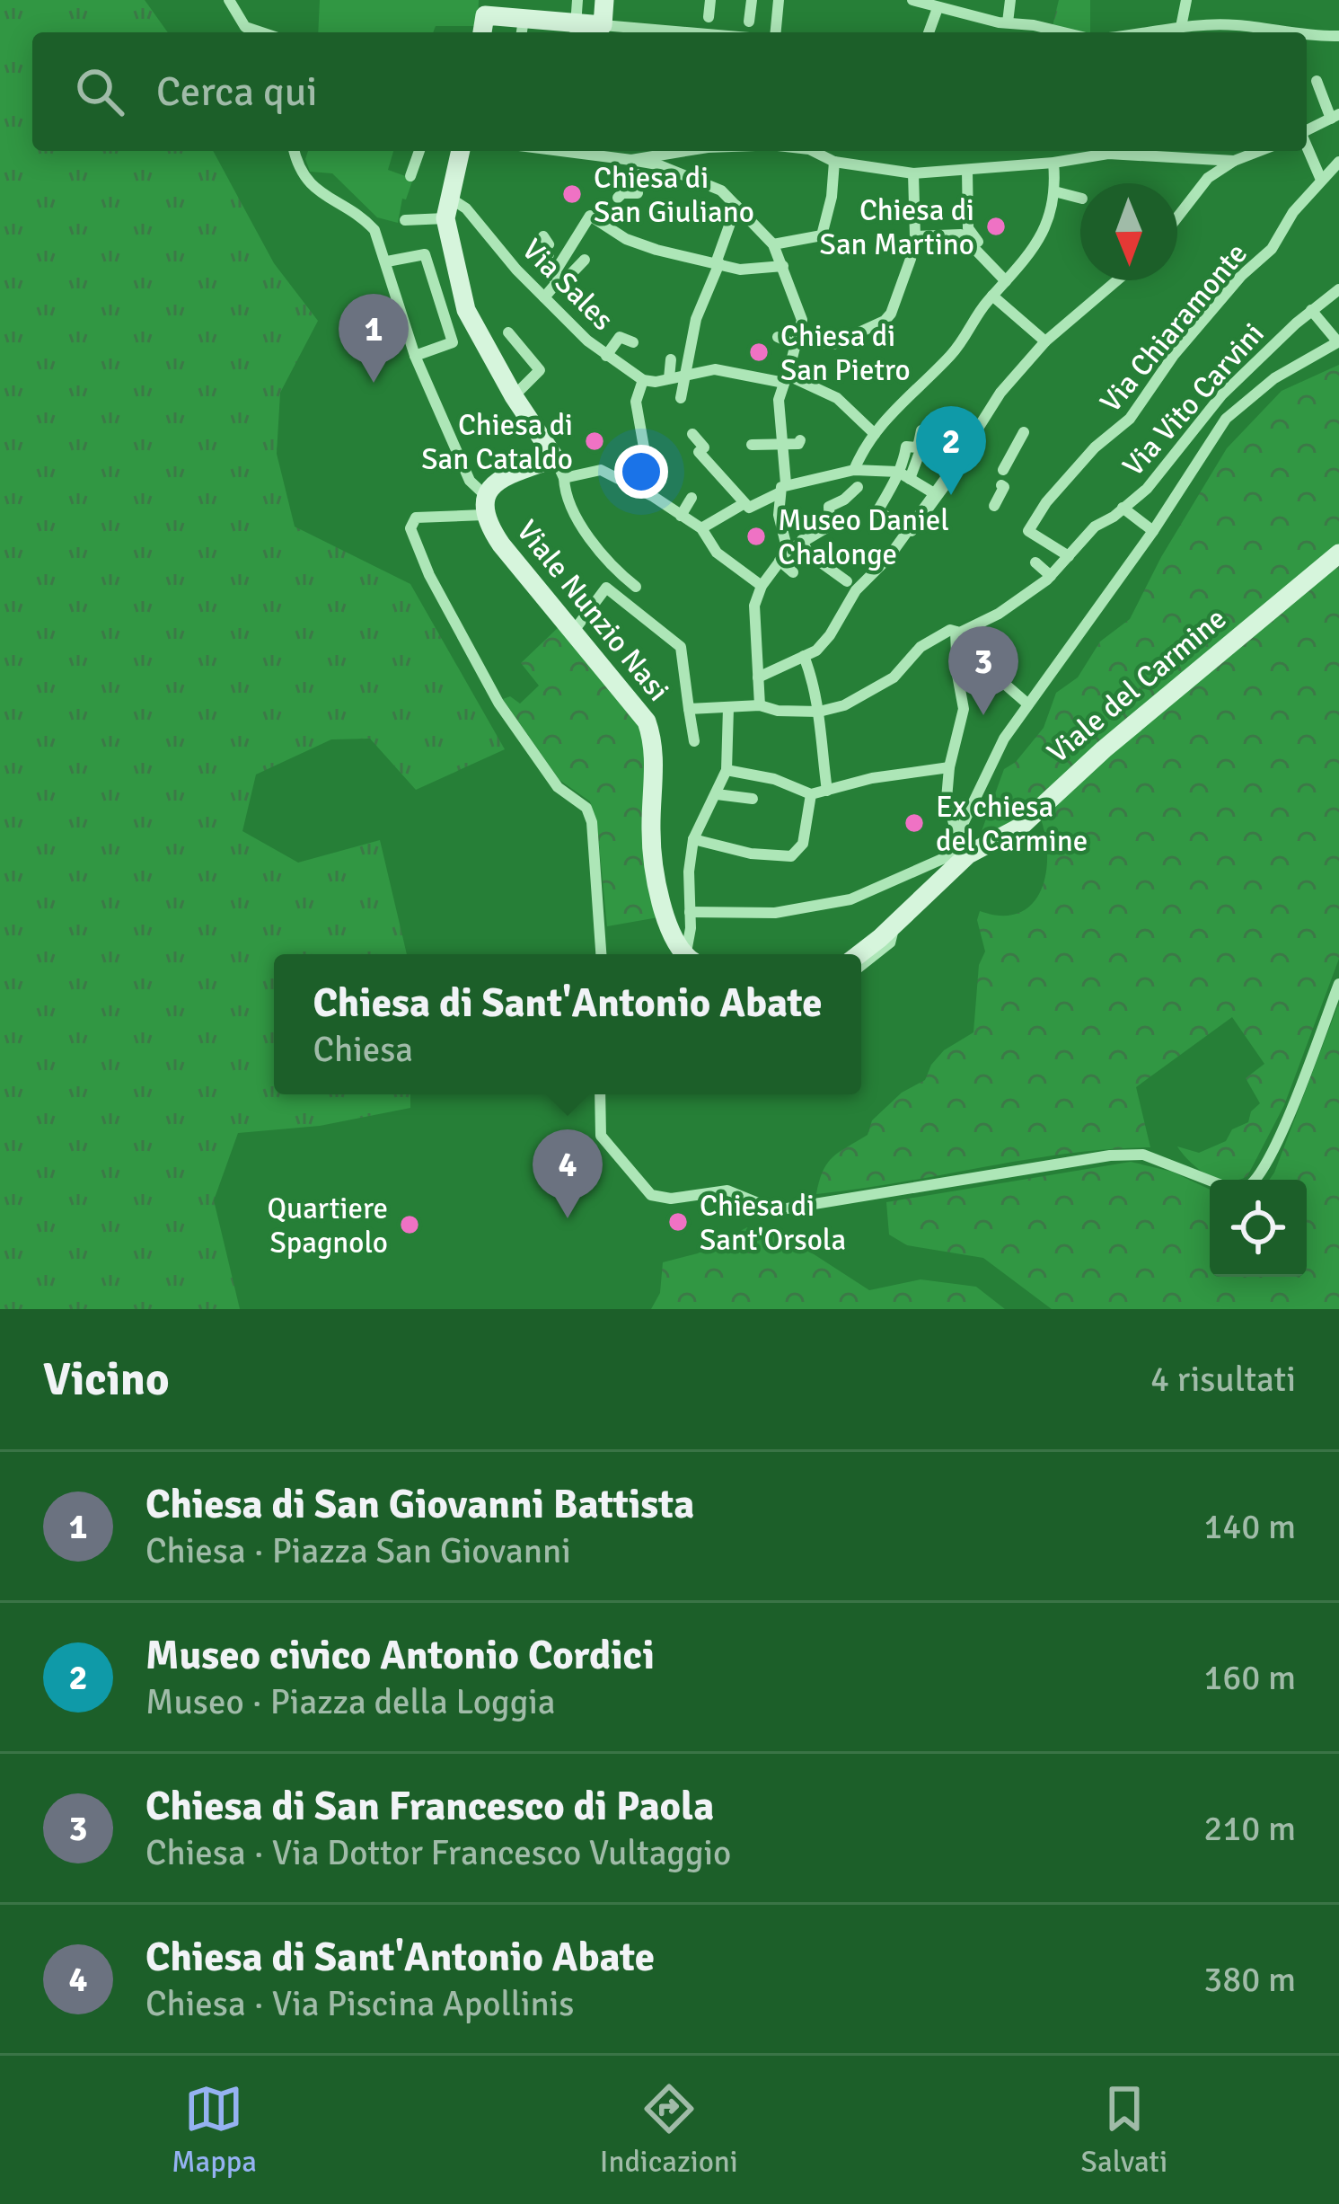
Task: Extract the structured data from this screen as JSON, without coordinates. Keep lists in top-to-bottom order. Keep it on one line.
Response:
{"streets":{"street":["Via Sales","Via Chiaramonte","Via Vito Carvini","Viale Nunzio Nasi","Viale del Carmine"]},"crossings":[["Via Chiaramonte","Via Vito Carvini"]],"places":["Chiesa di San Giuliano","Chiesa di San Martino","Chiesa di San Pietro","Chiesa di San Cataldo","Museo Daniel Chalonge","Ex chiesa del Carmine","Chiesa di Sant'Orsola","Quartiere Spagnolo"],"north":"bottom","page":{"search":"Cerca qui","pins":["1","2","3","4"],"popup":["Chiesa di Sant'Antonio Abate","Chiesa"],"heading":["Vicino","4 risultati"],"list":[{"mark":"1","name":"Chiesa di San Giovanni Battista","note":"Chiesa · Piazza San Giovanni","value":"140 m"},{"mark":"2","name":"Museo civico Antonio Cordici","note":"Museo · Piazza della Loggia","value":"160 m"},{"mark":"3","name":"Chiesa di San Francesco di Paola","note":"Chiesa · Via Dottor Francesco Vultaggio","value":"210 m"},{"mark":"4","name":"Chiesa di Sant'Antonio Abate","note":"Chiesa · Via Piscina Apollinis","value":"380 m"}],"nav":["Mappa","Indicazioni","Salvati"]}}
